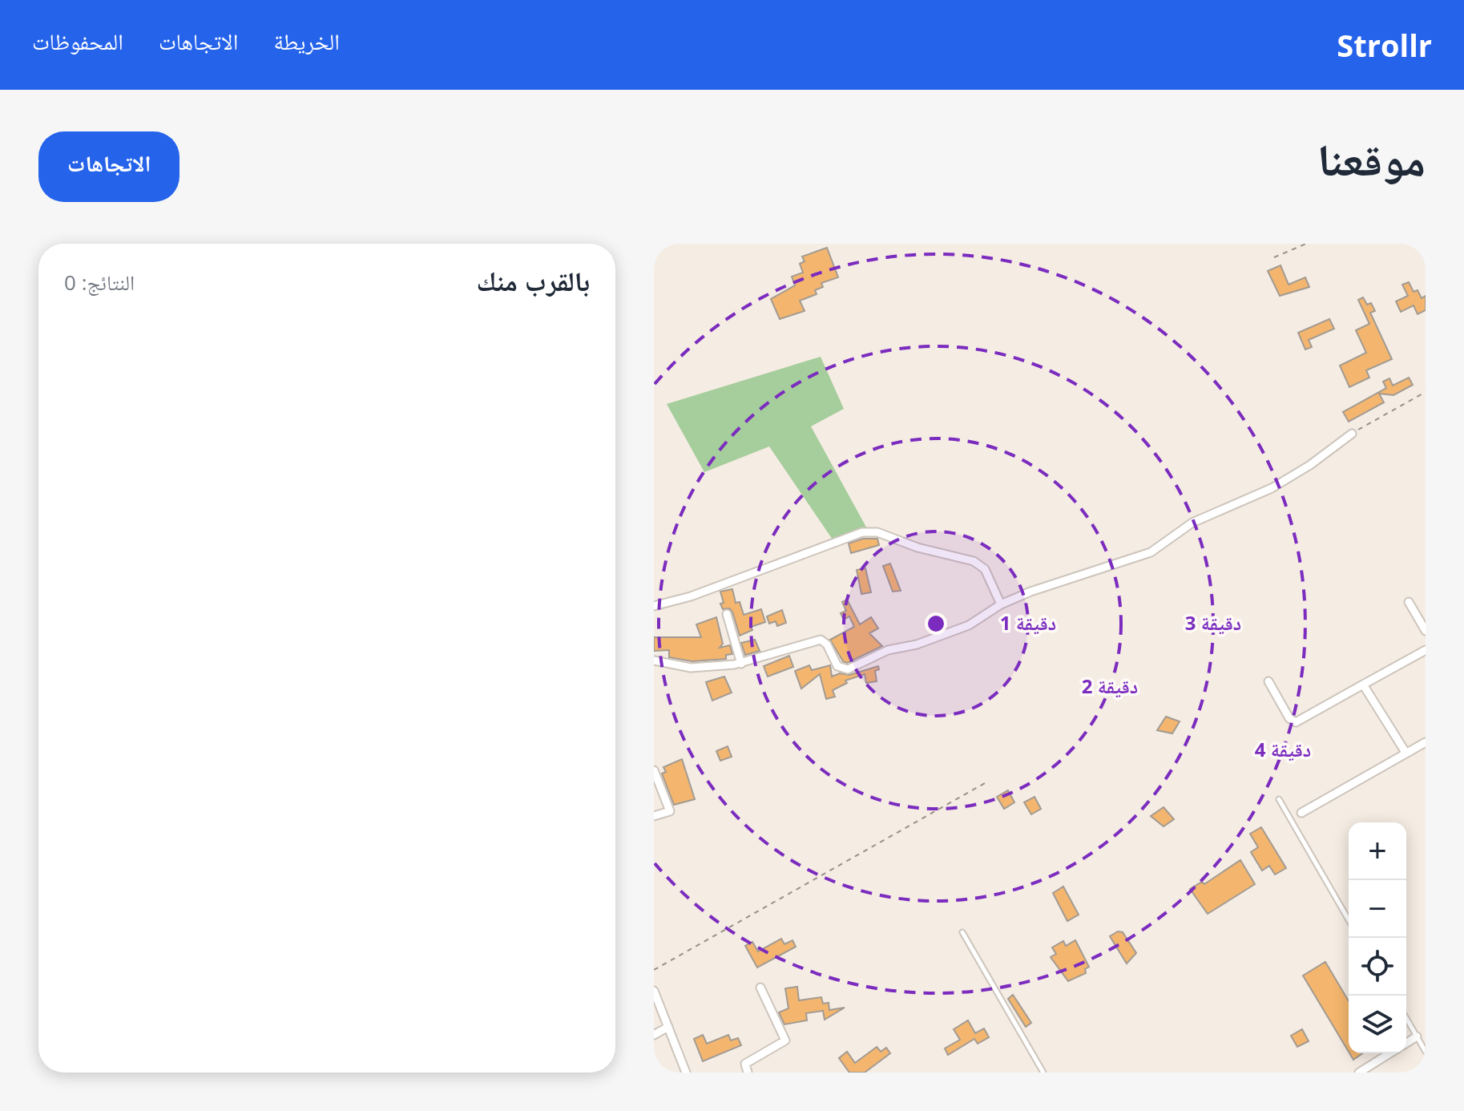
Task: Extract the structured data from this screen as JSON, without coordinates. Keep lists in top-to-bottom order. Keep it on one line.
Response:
{"page":{"header":"Strollr","nav":["الخريطة","الاتجاهات","المحفوظات"],"title":"موقعنا","buttons":"الاتجاهات","heading":["بالقرب منك","النتائج: 0"],"map_buttons":["+","−"]},"rings":["1 دقيقة","3 دقيقة","2 دقيقة","4 دقيقة"]}
